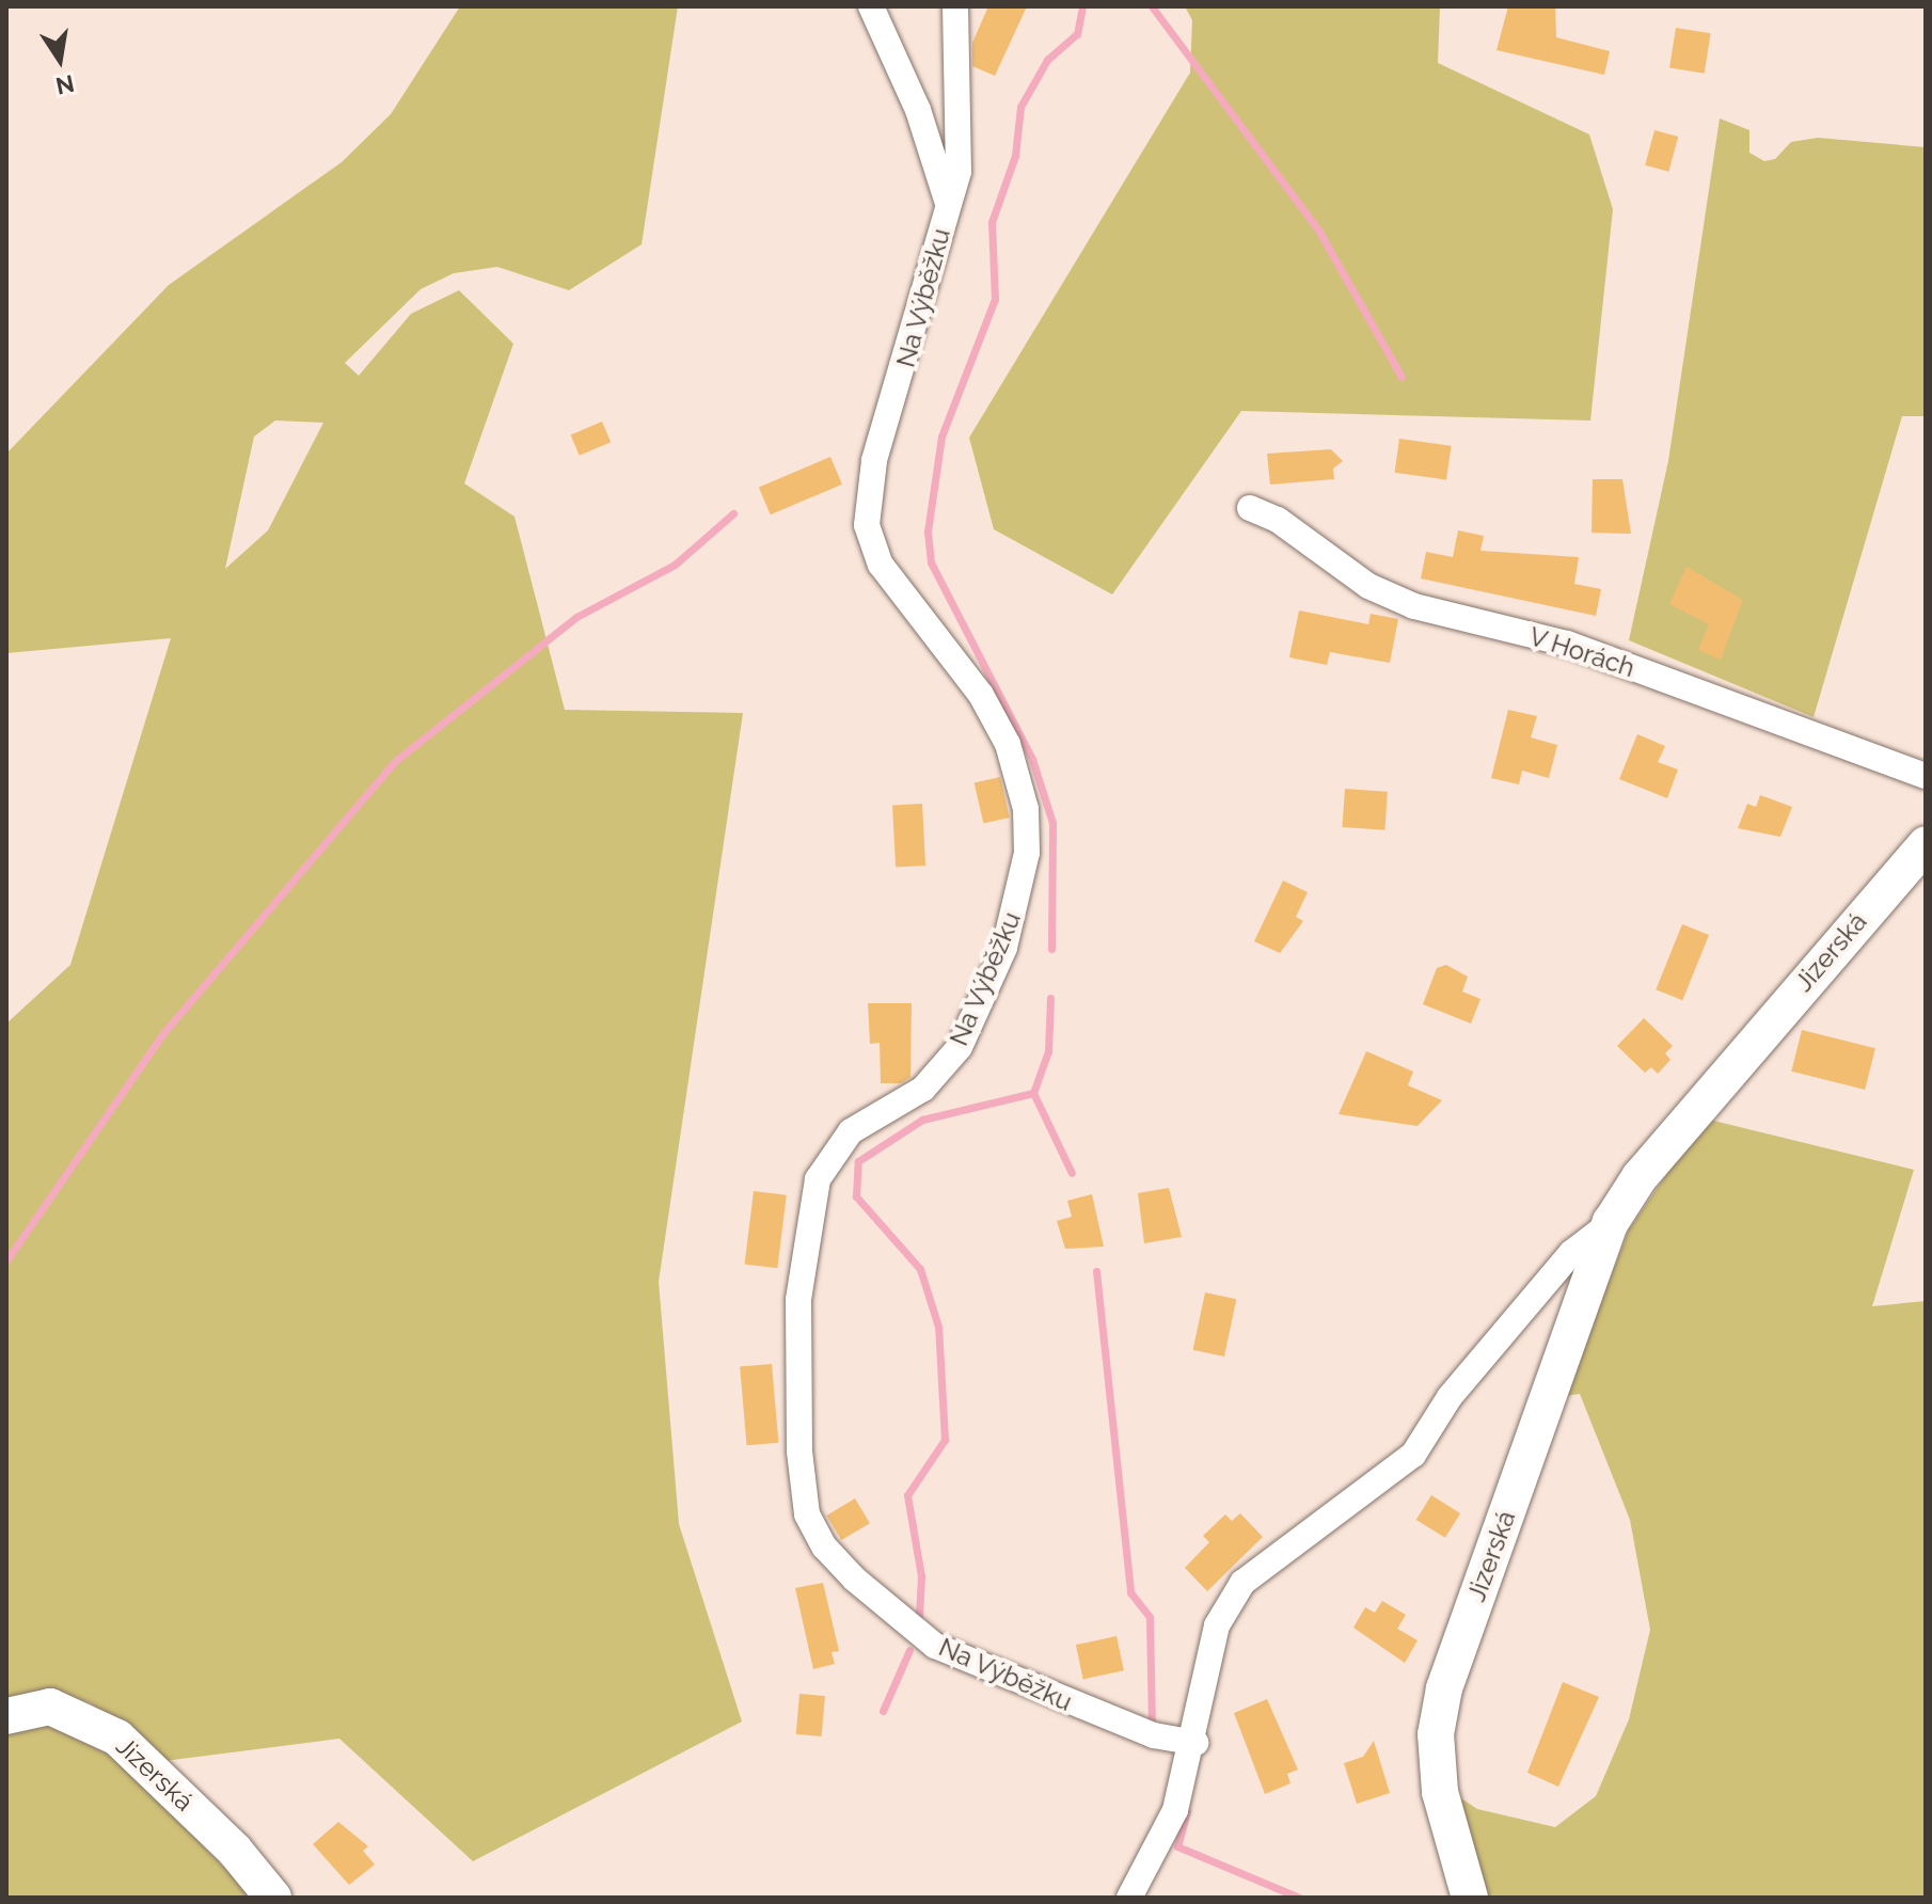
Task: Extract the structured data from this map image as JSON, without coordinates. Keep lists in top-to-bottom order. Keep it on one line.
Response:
{"streets":{"street":["Na Výběžku","V Horách","Jizerská"]},"crossings":[["Na Výběžku","Jizerská"]],"north":"bottom"}
